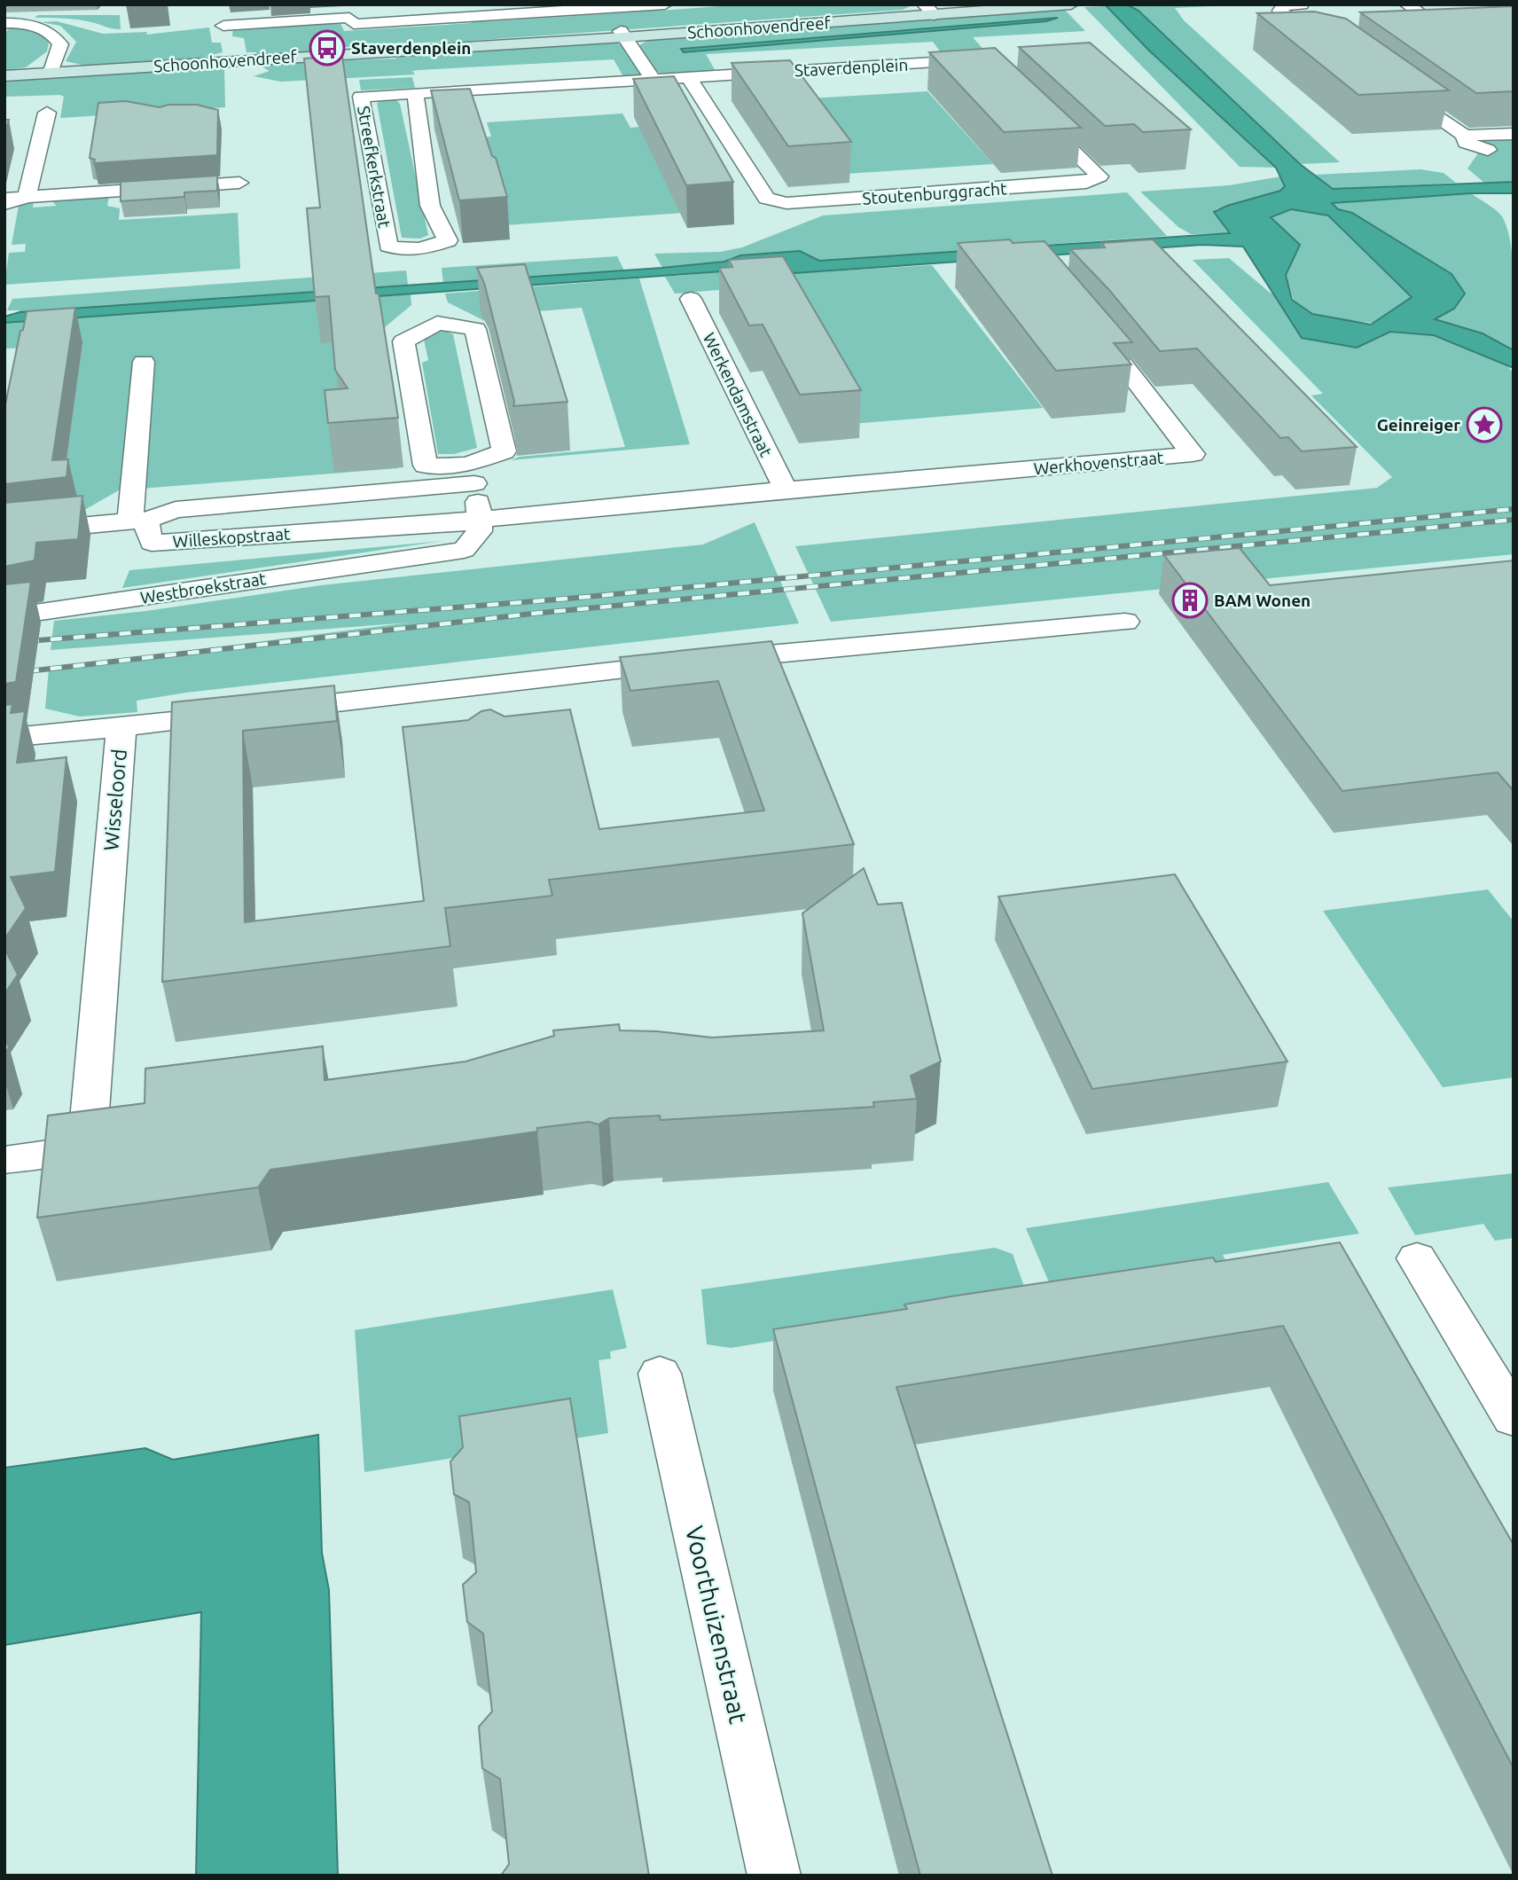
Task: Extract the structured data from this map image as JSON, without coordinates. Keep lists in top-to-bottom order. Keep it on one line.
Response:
{"streets":{"street":["Schoonhovendreef","Staverdenplein","Streefkerkstraat","Stoutenburggracht","Werkendamstraat","Werkhovenstraat","Willeskopstraat","Westbroekstraat","Wisseloord","Voorthuizenstraat"]},"crossings":[["Staverdenplein","Streefkerkstraat"],["Staverdenplein","Stoutenburggracht"],["Werkendamstraat","Werkhovenstraat"],["Werkendamstraat","Willeskopstraat"],["Werkhovenstraat","Willeskopstraat"],["Willeskopstraat","Westbroekstraat"]],"places":{"bus stop":["Staverdenplein"],"place":["Geinreiger"],"building":["BAM Wonen"]}}
